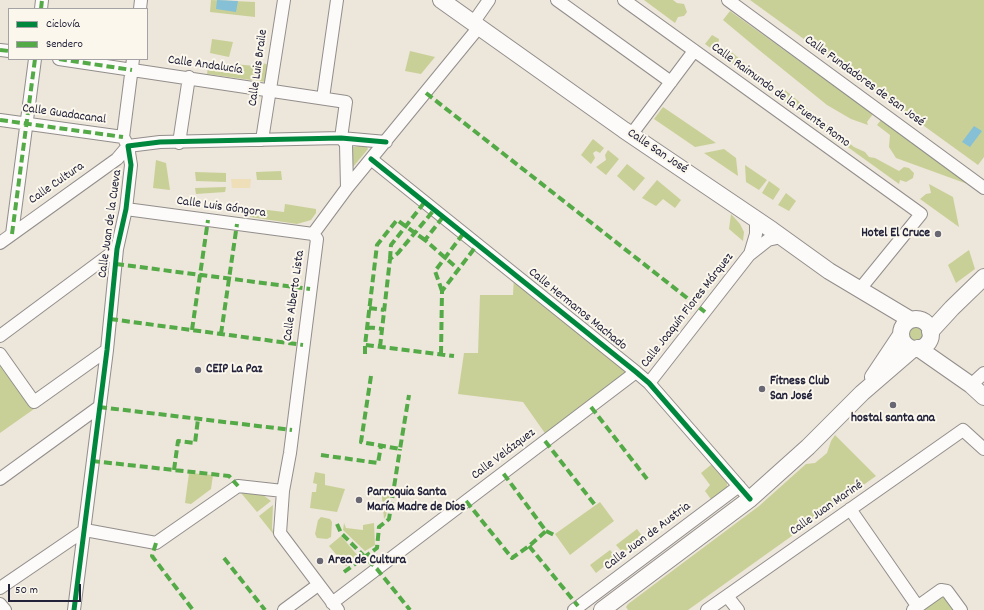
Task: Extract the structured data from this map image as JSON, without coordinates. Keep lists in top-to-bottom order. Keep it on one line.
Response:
{"streets":{"main road":["Calle San José"],"street":["Calle Andalucía","Calle Luis Braile","Calle Fundadores de San José","Calle Raimundo de la Fuente Romo","Calle Guadacanal","Calle Cultura","Calle Luis Góngora","Calle Juan de la Cueva","Calle Alberto Lista","Calle Hermanos Machado","Calle Joaquín Flores Márquez","Calle Velázquez","Calle Juan Mariné","Calle Juan de Austria"]},"crossings":[["Calle Andalucía","Calle Luis Braile"],["Calle Andalucía","Calle Juan de la Cueva"],["Calle Raimundo de la Fuente Romo","Calle San José"],["Calle Guadacanal","Calle Cultura"],["Calle Guadacanal","Calle Juan de la Cueva"],["Calle San José","Calle Alberto Lista"],["Calle San José","Calle Joaquín Flores Márquez"],["Calle Cultura","Calle Juan de la Cueva"],["Calle Luis Góngora","Calle Juan de la Cueva"],["Calle Luis Góngora","Calle Alberto Lista"],["Calle Alberto Lista","Calle Hermanos Machado"],["Calle Alberto Lista","Calle Velázquez"],["Calle Hermanos Machado","Calle Joaquín Flores Márquez"],["Calle Hermanos Machado","Calle Velázquez"],["Calle Hermanos Machado","Calle Juan de Austria"]],"places":["Hotel El Cruce","CEIP La Paz","Fitness Club San José","hostal santa ana","Parroquia Santa María Madre de Dios","Area de Cultura"],"legend":["Ciclovía","Sendero"],"scale_bar":"50 m"}
